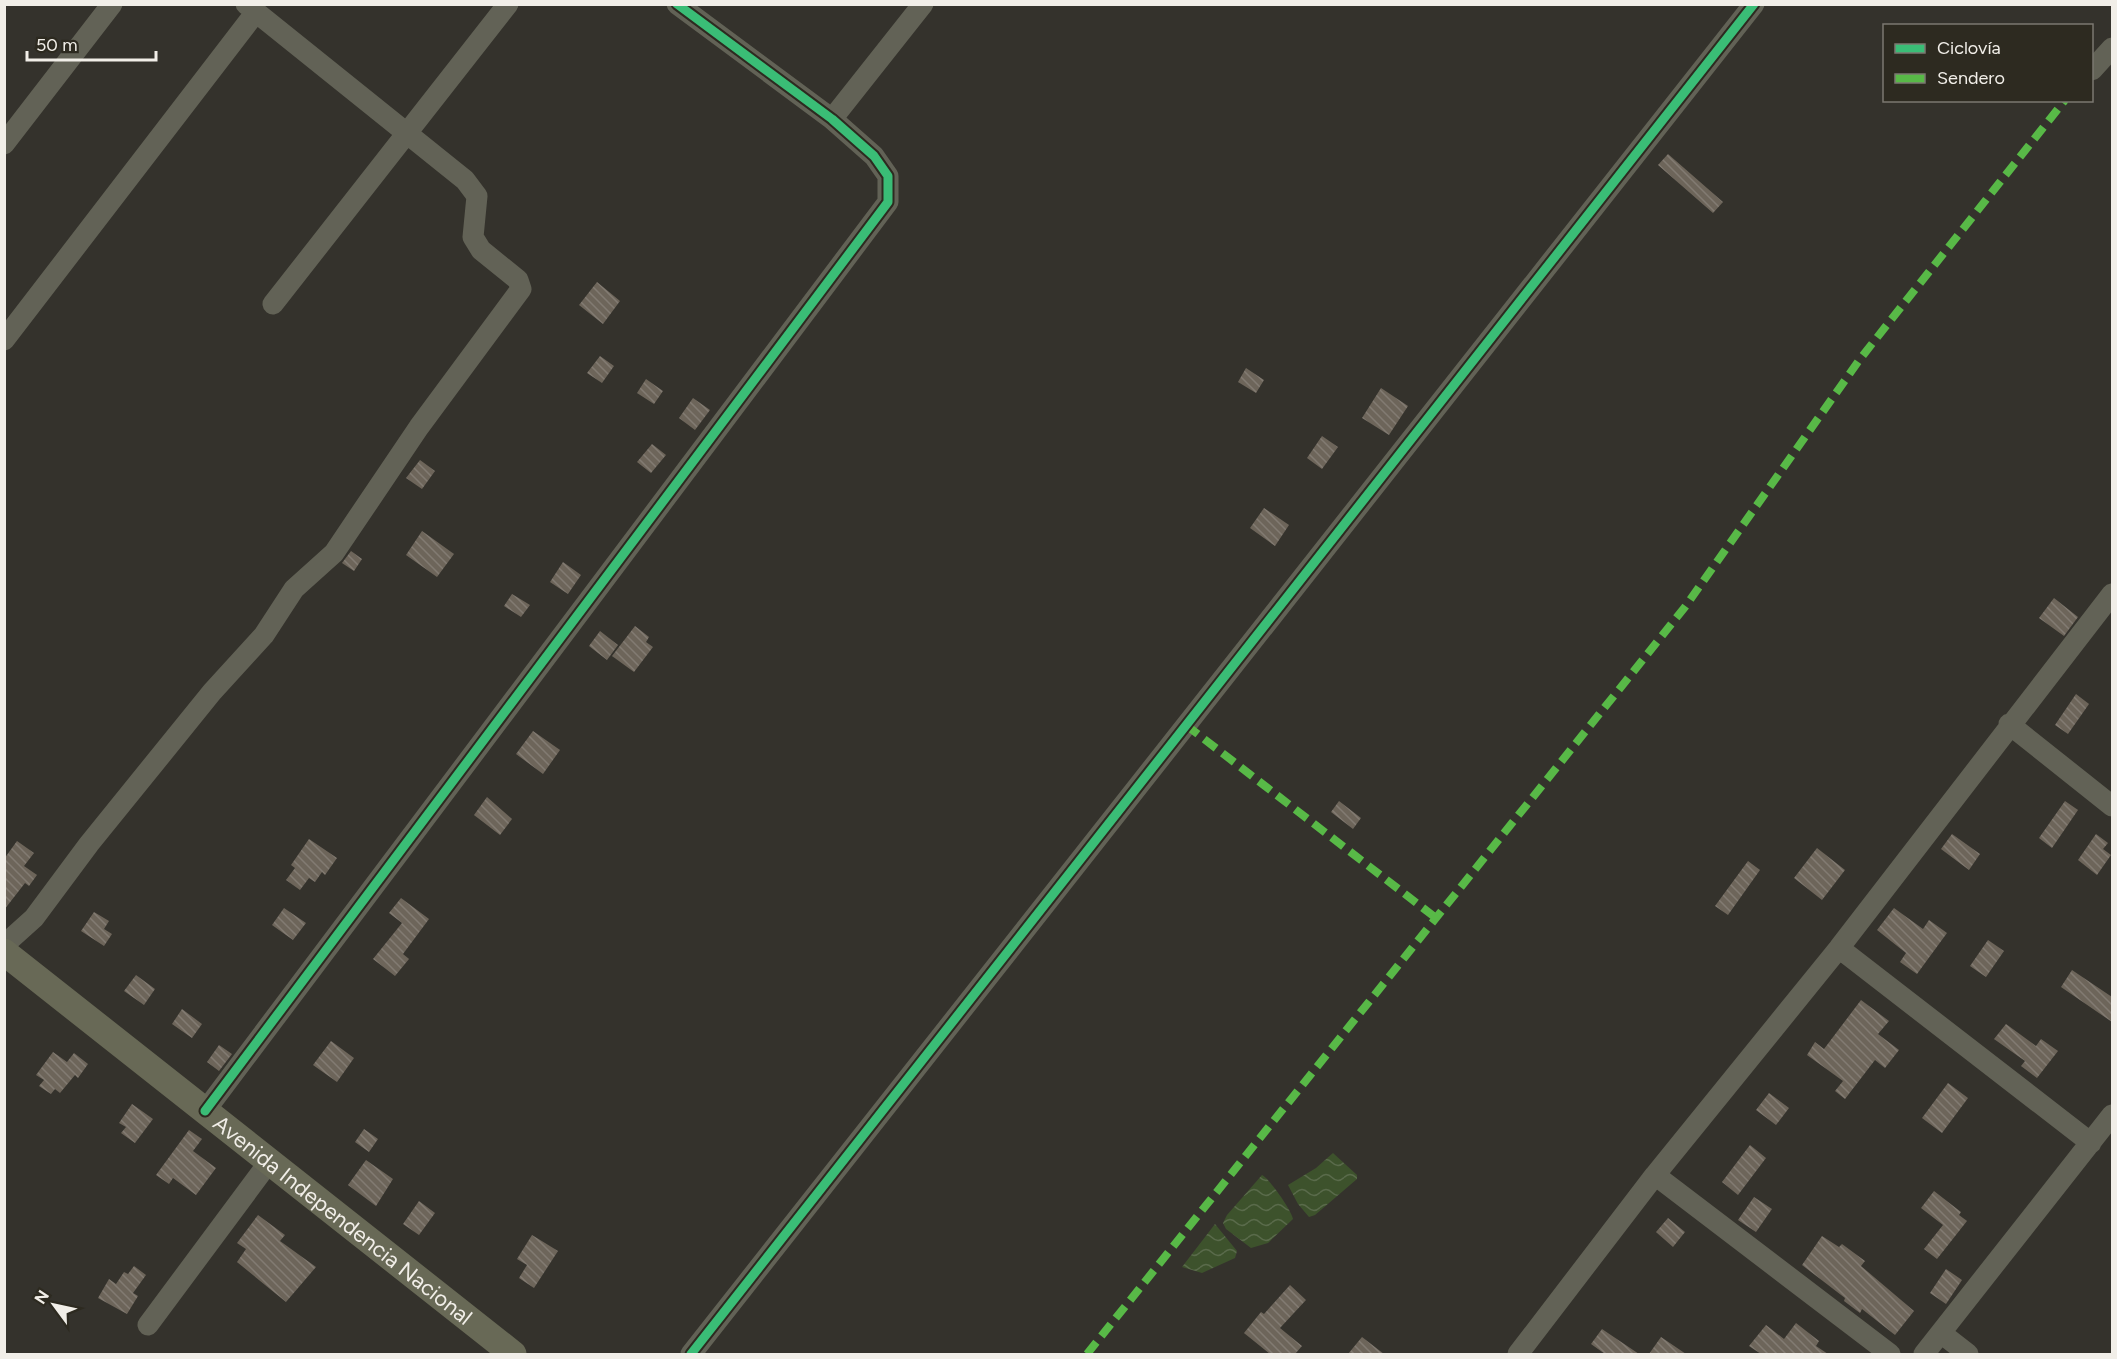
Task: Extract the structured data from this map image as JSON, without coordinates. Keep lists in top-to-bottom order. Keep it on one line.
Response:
{"streets":{"main road":["Avenida Independencia Nacional"]},"legend":["Ciclovía","Sendero"],"scale_bar":"50 m","north":"top left"}
